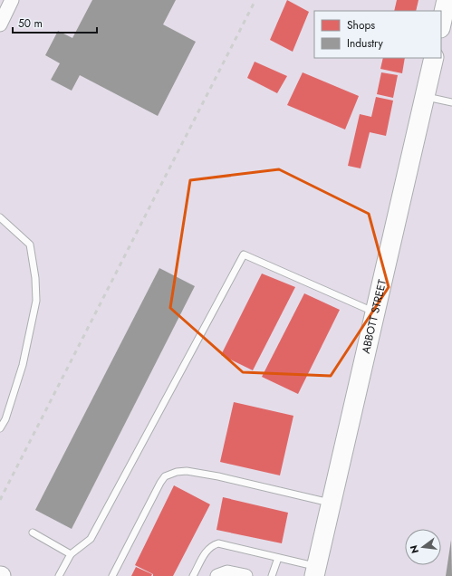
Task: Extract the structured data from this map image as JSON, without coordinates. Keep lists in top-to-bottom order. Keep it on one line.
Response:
{"streets":{"main road":["ABBOTT STREET"]},"legend":["Shops","Industry"],"scale_bar":"50 m","north":"left"}
